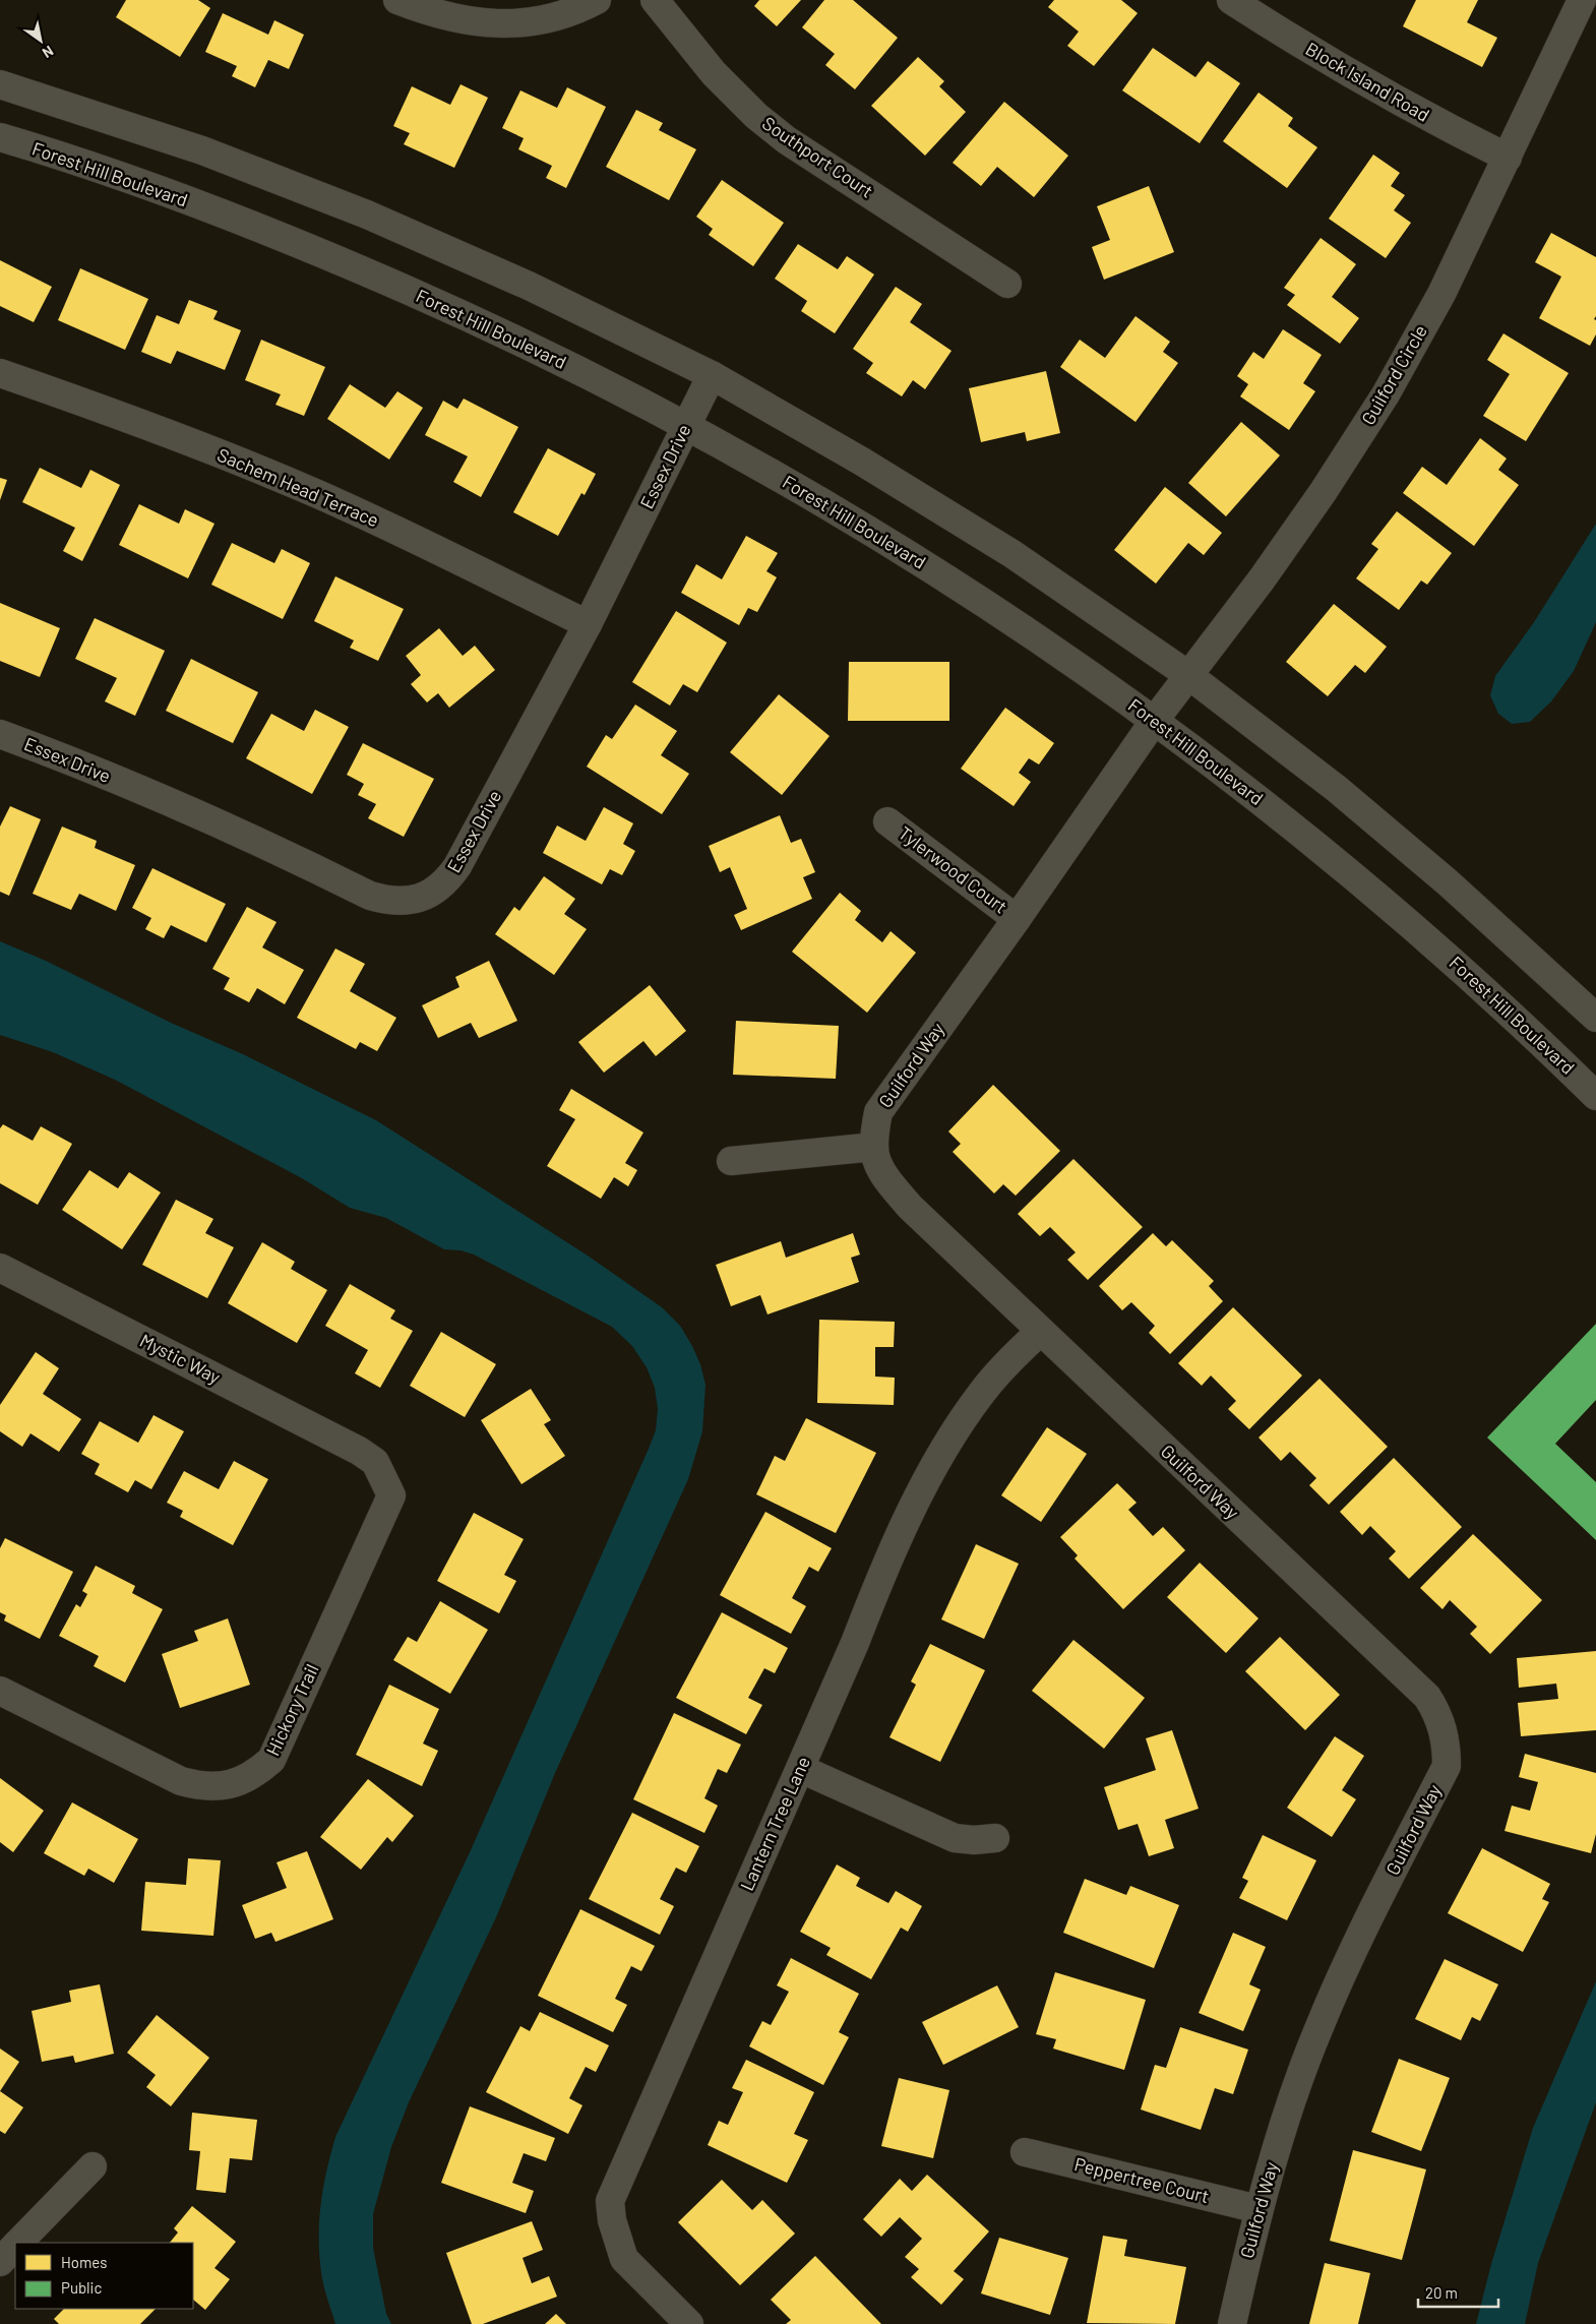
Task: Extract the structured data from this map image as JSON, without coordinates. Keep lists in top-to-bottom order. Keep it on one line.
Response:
{"streets":{"street":["Block Island Road","Southport Court","Forest Hill Boulevard","Guilford Circle","Essex Drive","Sachem Head Terrace","Tylerwood Court","Guilford Way","Mystic Way","Hickory Trail","Lantern Tree Lane","Peppertree Court"]},"crossings":[["Block Island Road","Guilford Circle"],["Forest Hill Boulevard","Guilford Circle"],["Forest Hill Boulevard","Essex Drive"],["Forest Hill Boulevard","Guilford Way"],["Guilford Circle","Guilford Way"],["Essex Drive","Sachem Head Terrace"],["Tylerwood Court","Guilford Way"],["Guilford Way","Lantern Tree Lane"],["Guilford Way","Peppertree Court"],["Mystic Way","Hickory Trail"]],"legend":["Homes","Public"],"scale_bar":"20 m","north":"bottom right"}
